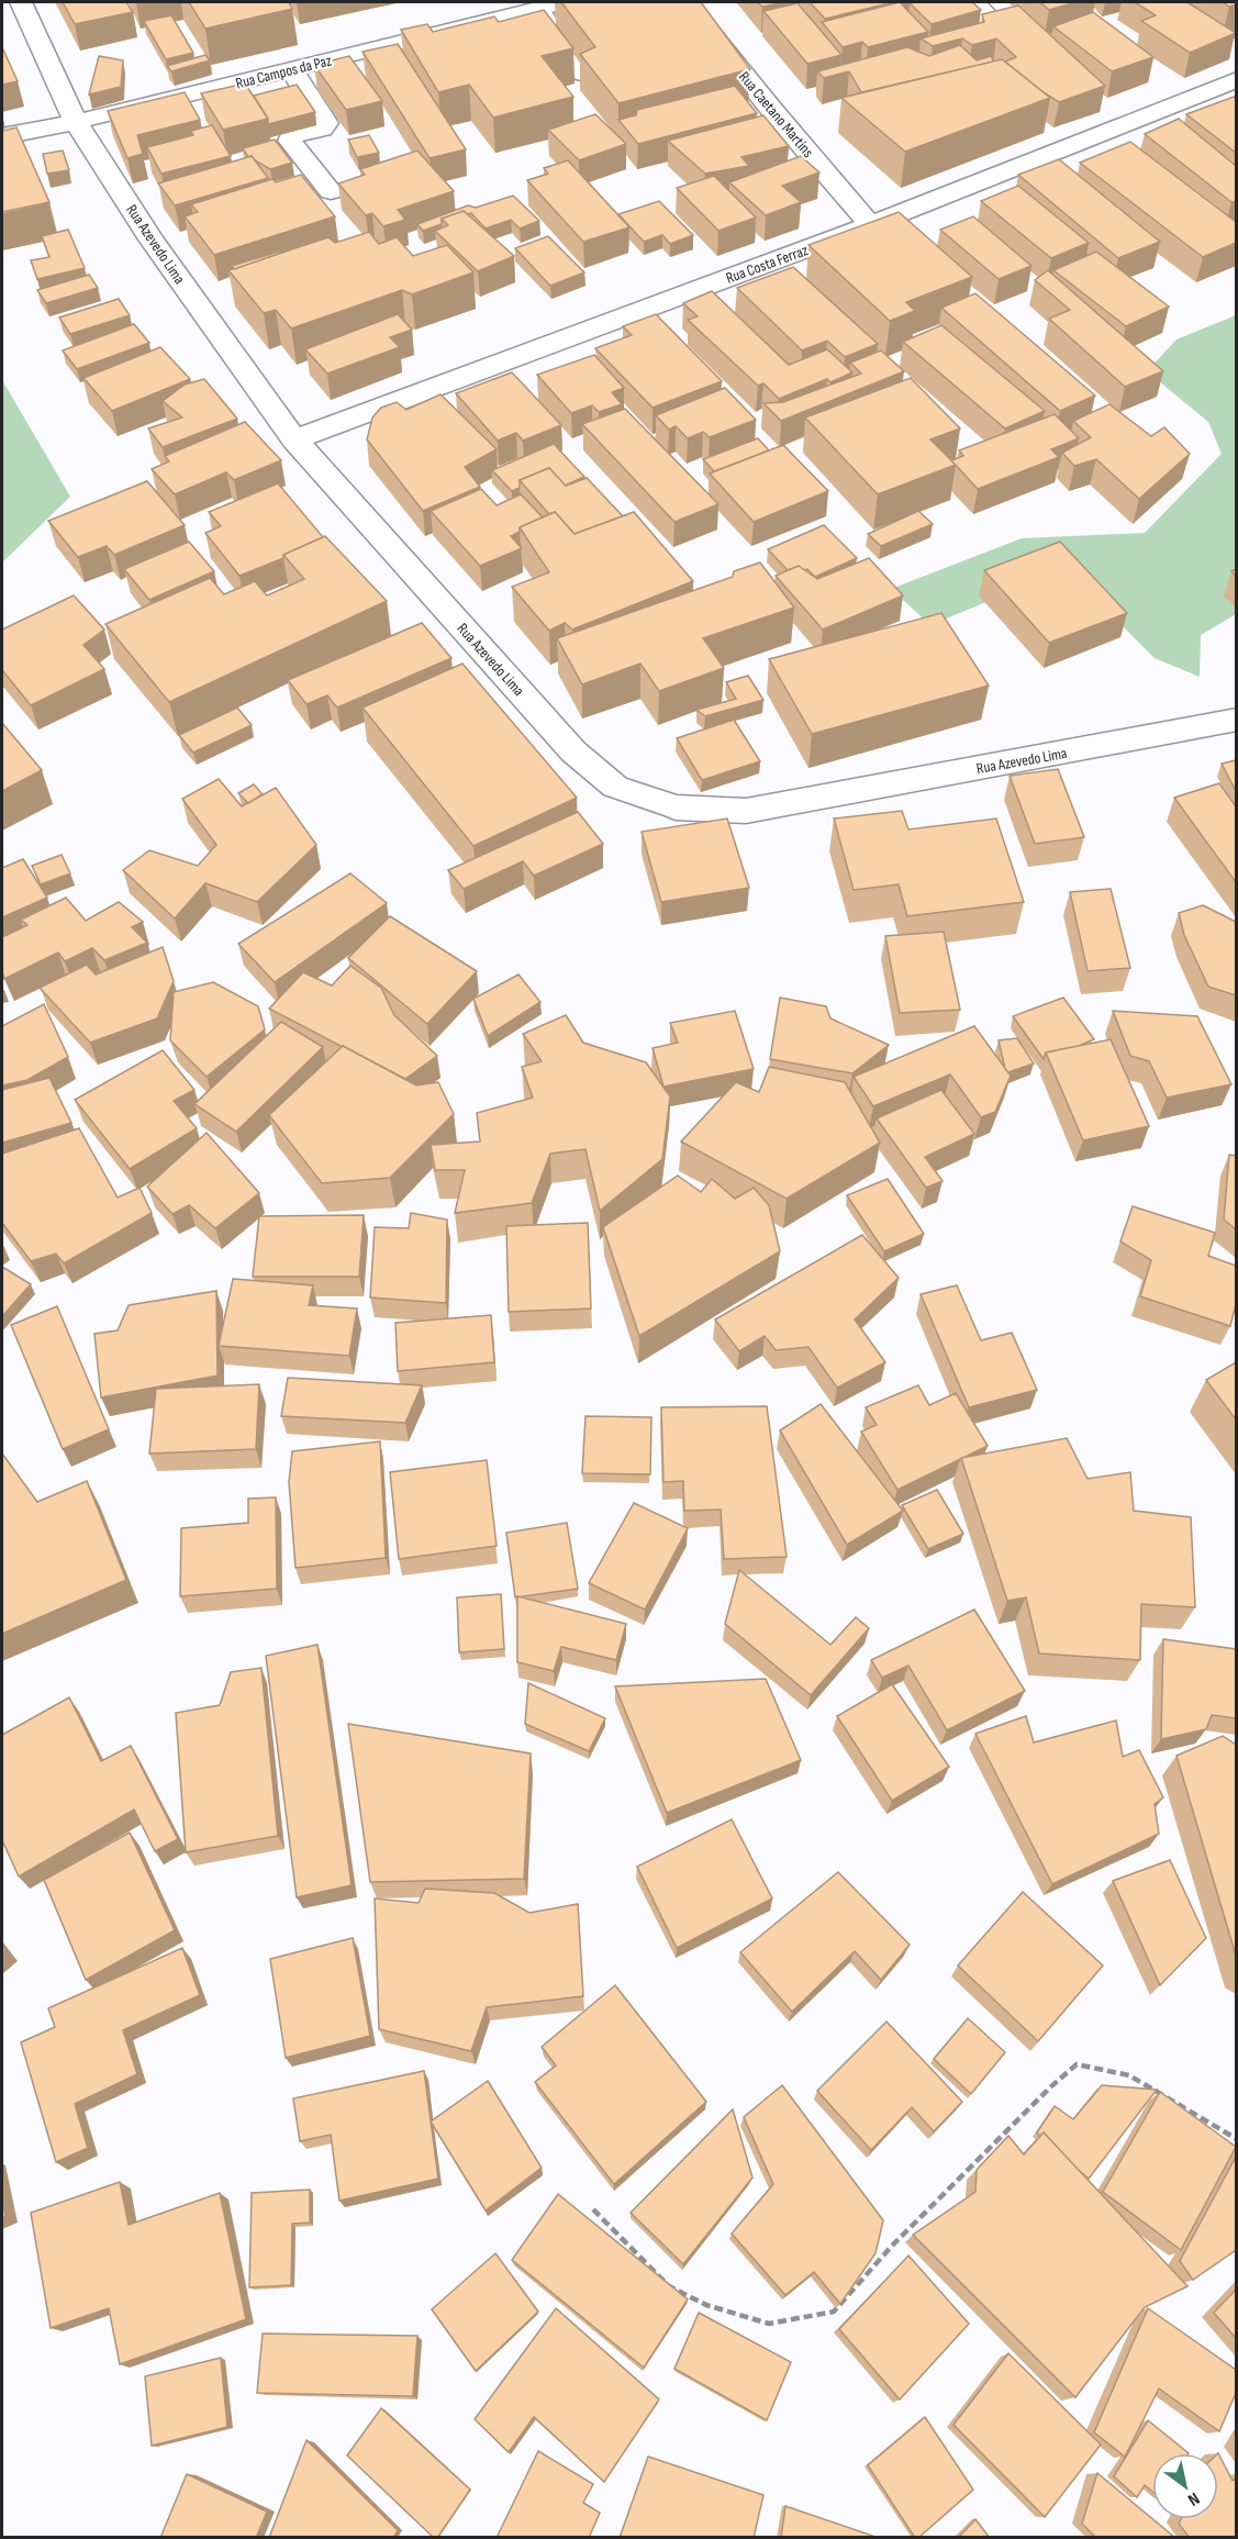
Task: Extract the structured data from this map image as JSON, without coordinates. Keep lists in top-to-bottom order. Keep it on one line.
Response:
{"streets":{"street":["Rua Campos da Paz","Rua Caetano Martins","Rua Azevedo Lima","Rua Costa Ferraz"]},"crossings":[["Rua Campos da Paz","Rua Azevedo Lima"],["Rua Caetano Martins","Rua Costa Ferraz"],["Rua Azevedo Lima","Rua Costa Ferraz"]],"north":"bottom right"}
